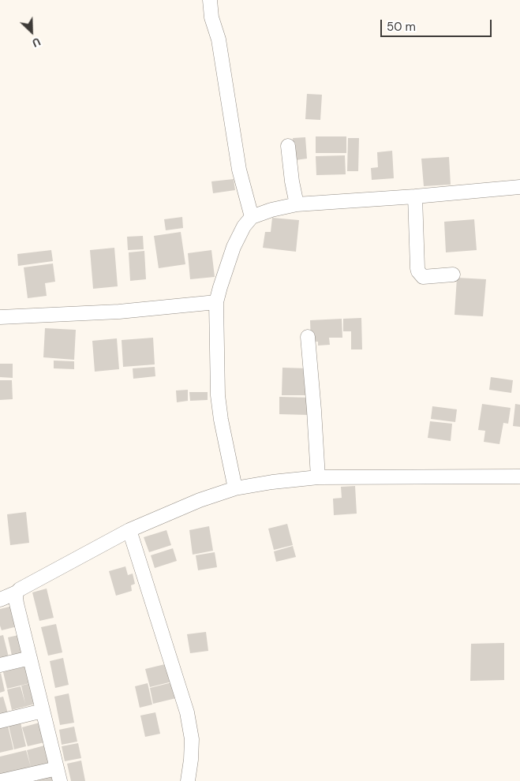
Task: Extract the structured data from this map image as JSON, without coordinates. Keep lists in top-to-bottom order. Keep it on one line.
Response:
{"scale_bar":"50 m","north":"bottom right"}
